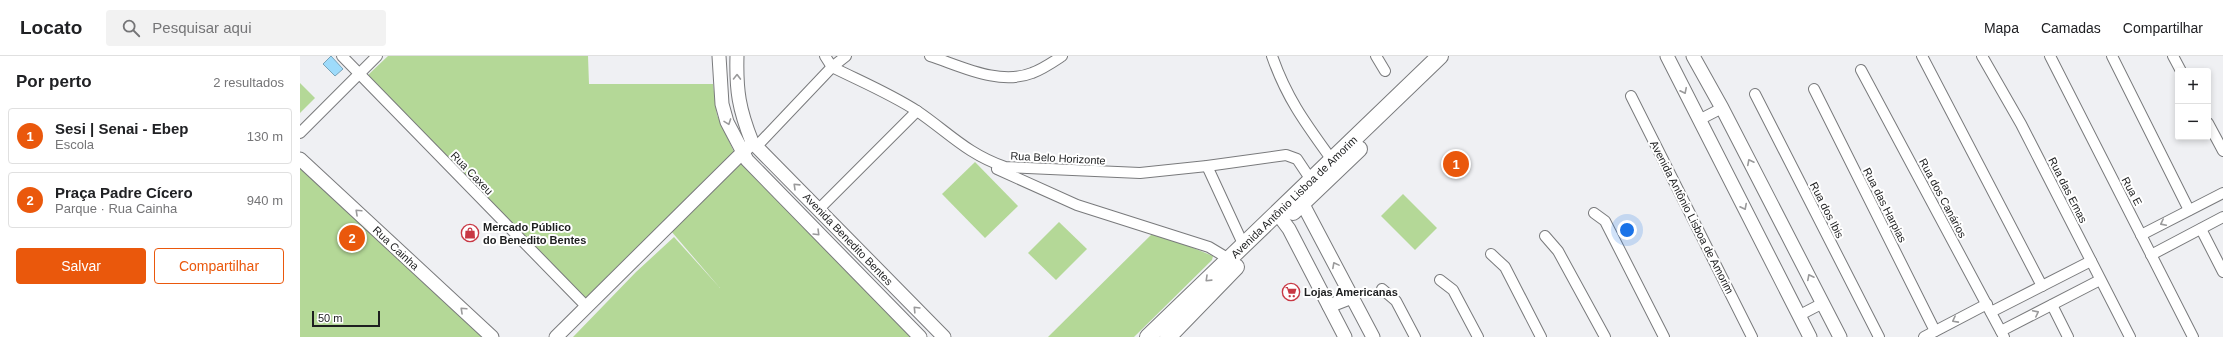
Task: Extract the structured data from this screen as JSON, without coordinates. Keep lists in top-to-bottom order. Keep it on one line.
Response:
{"streets":{"main road":["Avenida Antônio Lisboa de Amorim"],"street":["Rua Belo Horizonte","Rua Caxeu","Rua das Emas","Rua E","Rua dos Canários","Rua das Harpias","Rua dos Ibis","Avenida Benedito Bentes","Rua Cainha"]},"crossings":[["Rua Belo Horizonte","Avenida Antônio Lisboa de Amorim"]],"one_way":["Rua Cainha"],"places":{"shop":["Mercado Público do Benedito Bentes"],"supermarket":["Lojas Americanas"]},"scale_bar":"50 m","page":{"header":"Locato","search":"Pesquisar aqui","nav":["Mapa","Camadas","Compartilhar"],"heading":["Por perto","2 resultados"],"map_buttons":["+","−"],"list":[{"mark":"1","name":"Sesi | Senai - Ebep","note":"Escola","value":"130 m"},{"mark":"2","name":"Praça Padre Cícero","note":"Parque · Rua Cainha","value":"940 m"}],"pins":["1","2"],"buttons":["Salvar","Compartilhar"],"scale":"50 m"}}
